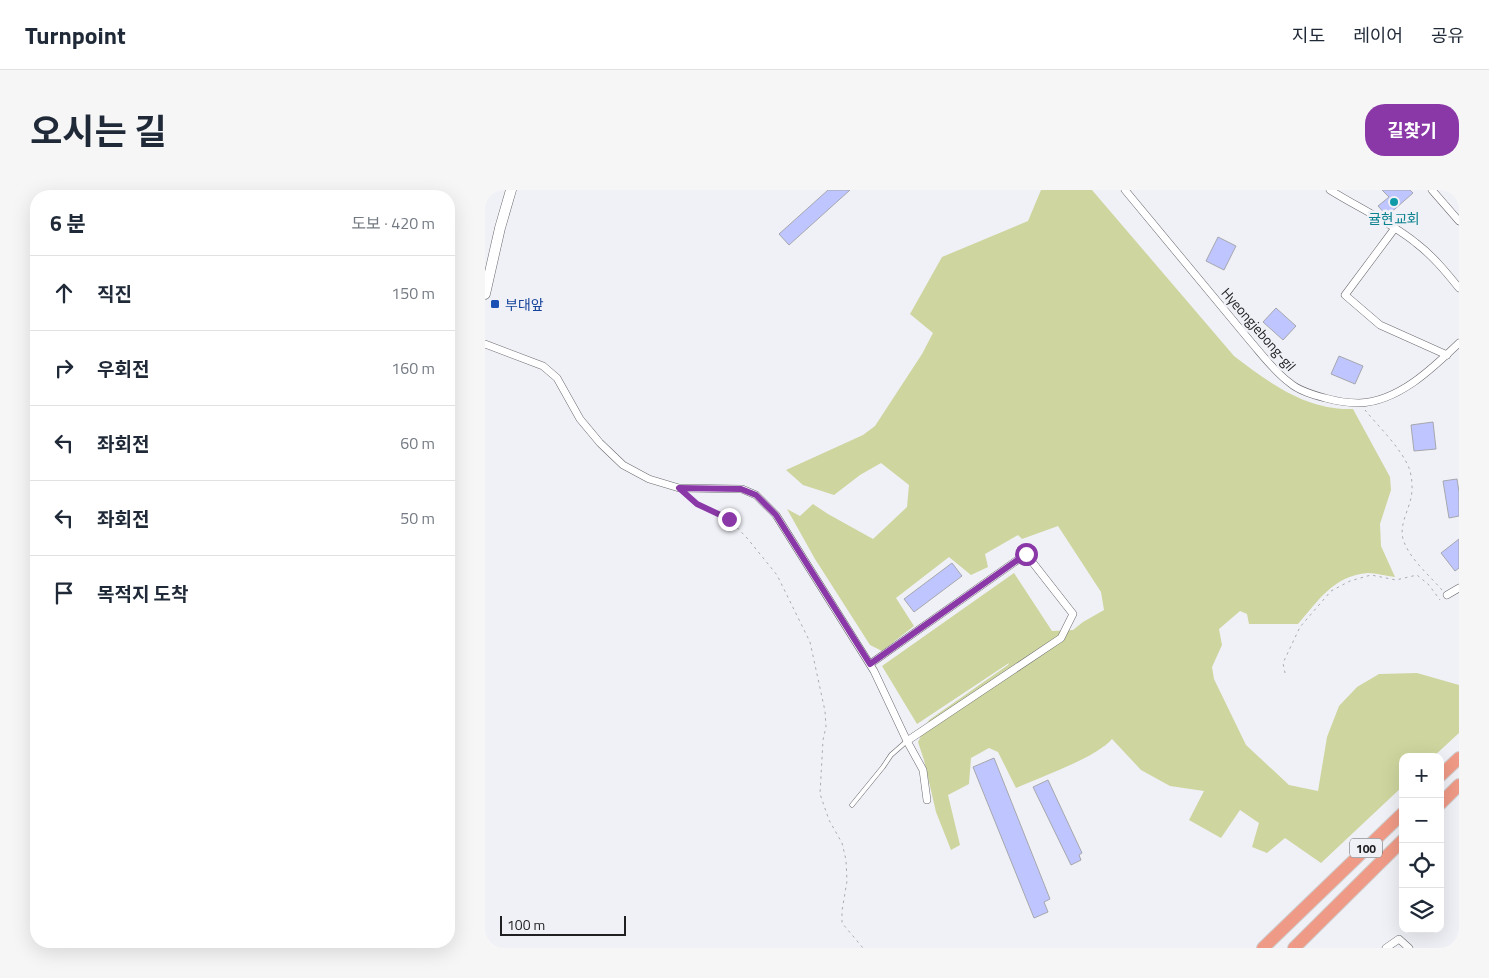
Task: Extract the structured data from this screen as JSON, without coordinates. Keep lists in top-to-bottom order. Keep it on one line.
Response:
{"streets":{"highway":["100"],"street":["Hyeongjebong-gil"]},"places":{"other":["귤현교회"],"transit":["부대앞"]},"scale_bar":"100 m","page":{"header":"Turnpoint","nav":["지도","레이어","공유"],"title":"오시는 길","buttons":"길찾기","heading":["6 분","도보 · 420 m"],"list":[["직진","150 m"],["우회전","160 m"],["좌회전","60 m"],["좌회전","50 m"],"목적지 도착"],"map_buttons":["+","−"],"scale":"100 m"}}
